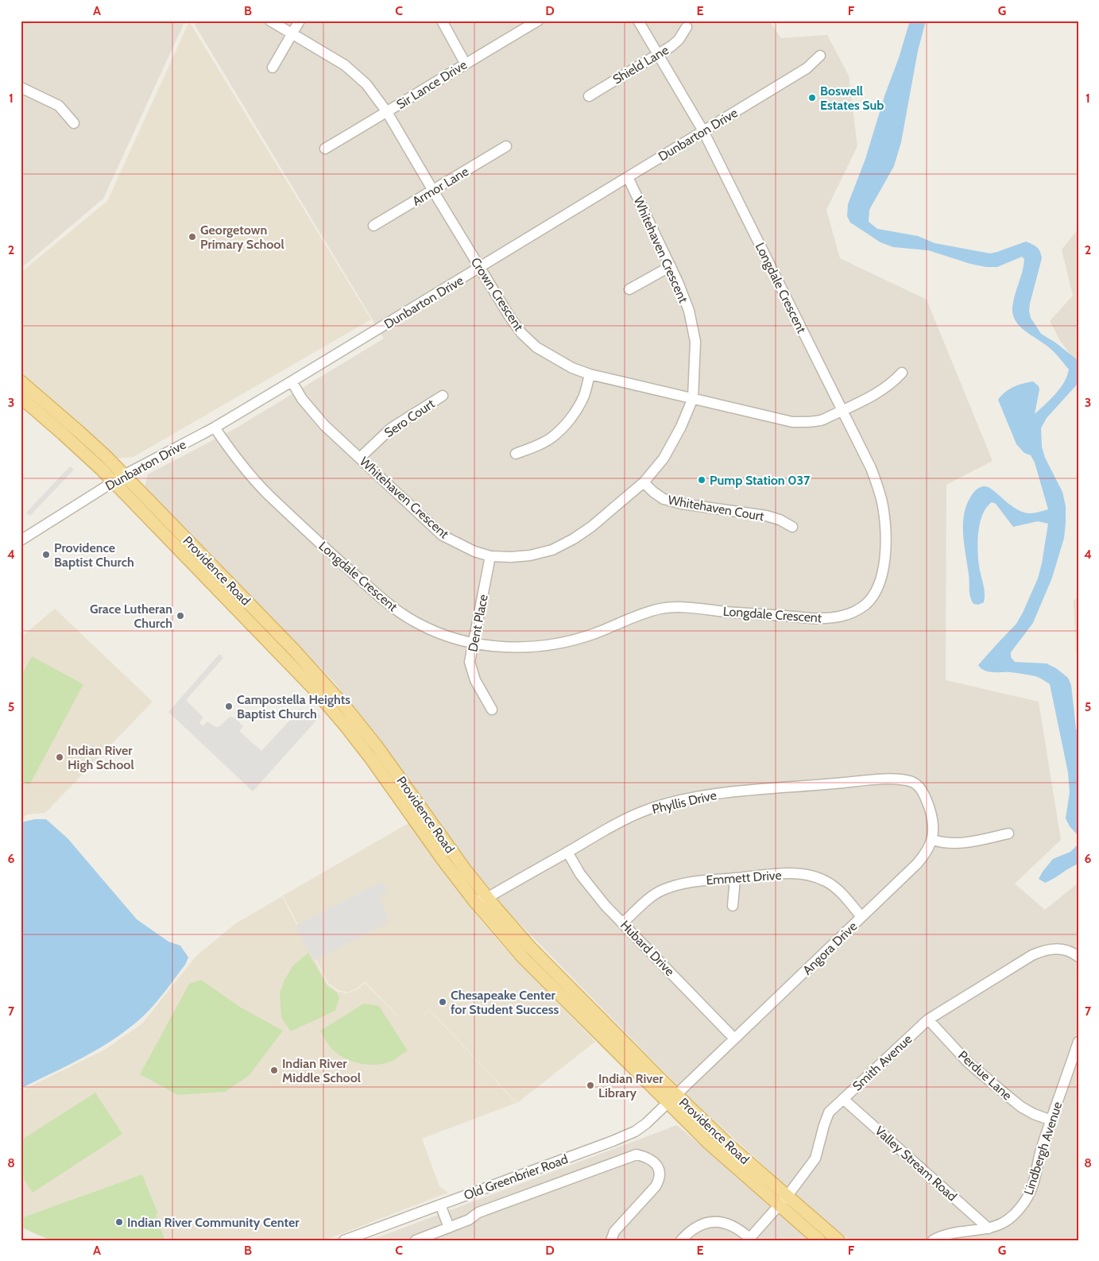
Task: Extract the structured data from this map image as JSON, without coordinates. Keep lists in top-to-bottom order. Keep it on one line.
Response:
{"streets":{"main road":["Providence Road"],"street":["Shield Lane","Sir Lance Drive","Dunbarton Drive","Armor Lane","Whitehaven Crescent","Longdale Crescent","Crown Crescent","Sero Court","Whitehaven Court","Dent Place","Phyllis Drive","Emmett Drive","Hubard Drive","Angora Drive","Smith Avenue","Perdue Lane","Lindbergh Avenue","Valley Stream Road","Old Greenbrier Road"]},"crossings":[["Shield Lane","Longdale Crescent"],["Sir Lance Drive","Crown Crescent"],["Dunbarton Drive","Whitehaven Crescent"],["Dunbarton Drive","Longdale Crescent"],["Dunbarton Drive","Crown Crescent"],["Dunbarton Drive","Providence Road"],["Armor Lane","Crown Crescent"],["Whitehaven Crescent","Crown Crescent"],["Whitehaven Crescent","Sero Court"],["Whitehaven Crescent","Whitehaven Court"],["Whitehaven Crescent","Dent Place"],["Longdale Crescent","Crown Crescent"],["Longdale Crescent","Dent Place"],["Providence Road","Phyllis Drive"],["Providence Road","Angora Drive"],["Providence Road","Smith Avenue"],["Providence Road","Old Greenbrier Road"],["Phyllis Drive","Hubard Drive"],["Phyllis Drive","Angora Drive"],["Emmett Drive","Hubard Drive"],["Emmett Drive","Angora Drive"],["Hubard Drive","Angora Drive"],["Angora Drive","Old Greenbrier Road"],["Smith Avenue","Perdue Lane"],["Smith Avenue","Valley Stream Road"],["Perdue Lane","Lindbergh Avenue"],["Lindbergh Avenue","Valley Stream Road"]],"places":["Boswell Estates Sub","Georgetown Primary School","Pump Station 037","Providence Baptist Church","Grace Lutheran Church","Campostella Heights Baptist Church","Indian River High School","Chesapeake Center for Student Success","Indian River Middle School","Indian River Library","Indian River Community Center"],"grid":{"columns":["A","B","C","D","E","F","G"],"rows":["1","2","3","4","5","6","7","8"]}}
